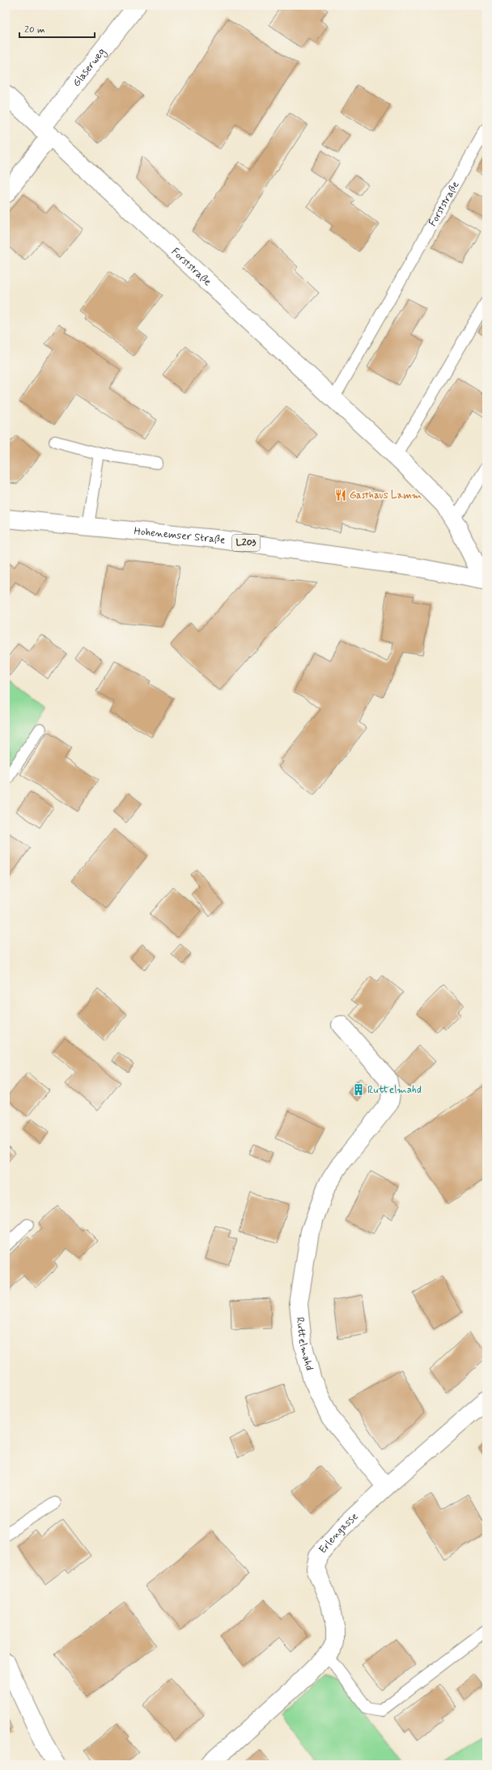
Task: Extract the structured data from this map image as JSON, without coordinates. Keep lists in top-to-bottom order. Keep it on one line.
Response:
{"streets":{"street":["Glaserweg","Forststraße","Hohenemser Straße","L203","Ruttelmahd","Erlengasse"]},"crossings":[["Glaserweg","Forststraße"],["Forststraße","Hohenemser Straße"],["Ruttelmahd","Erlengasse"]],"places":{"restaurant":["Gasthaus Lamm"],"building":["Ruttelmahd"]},"scale_bar":"20 m"}
